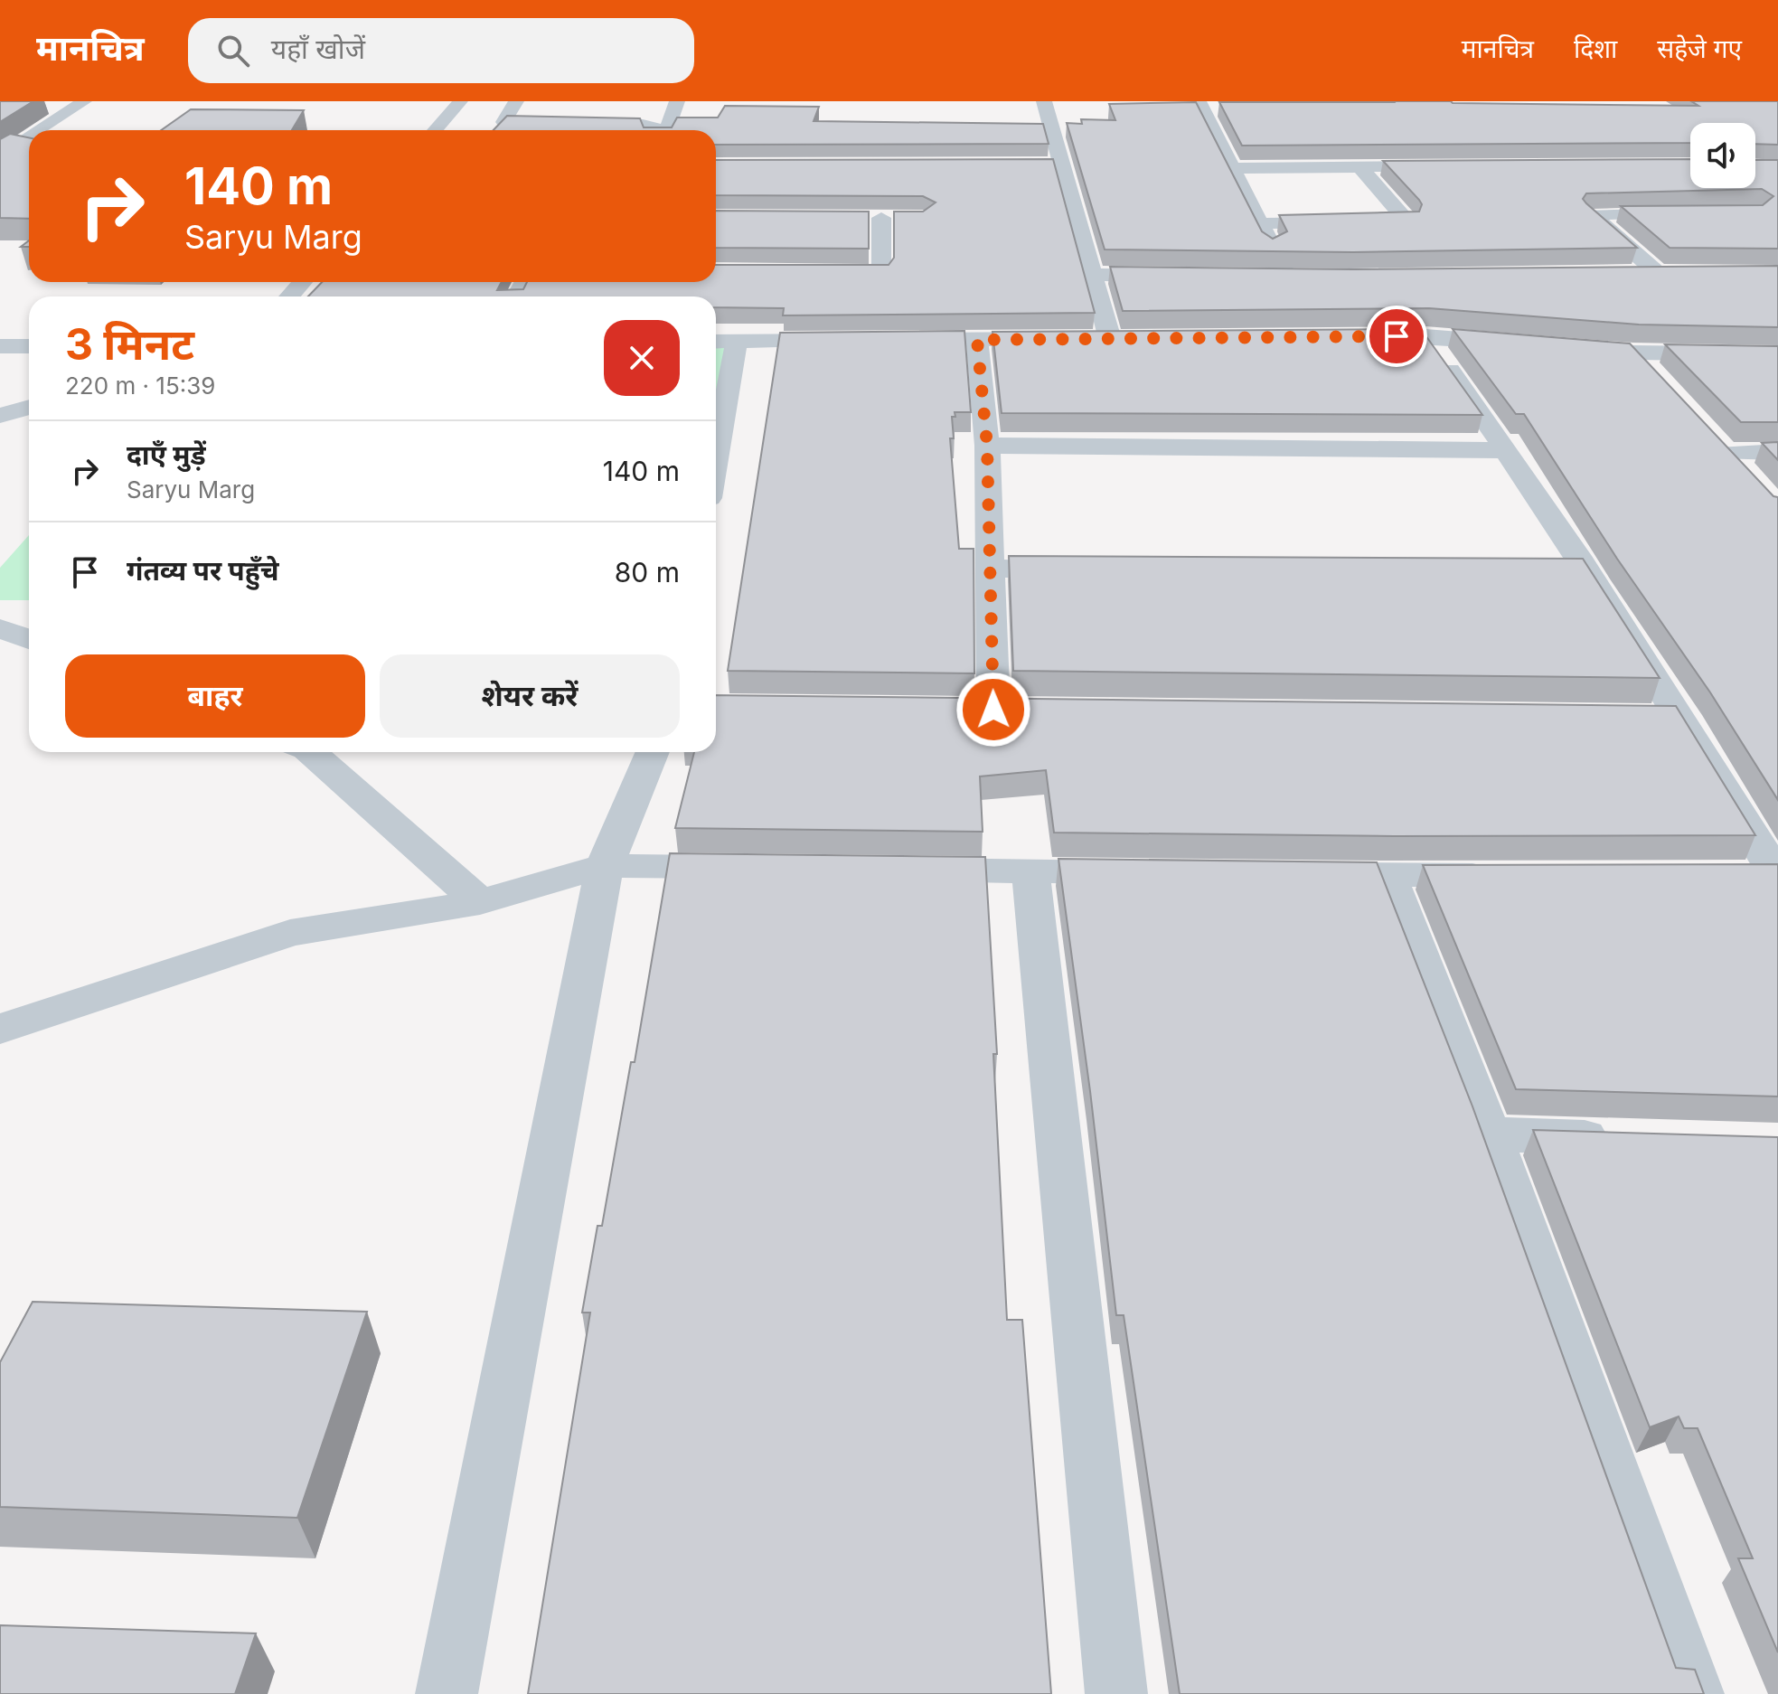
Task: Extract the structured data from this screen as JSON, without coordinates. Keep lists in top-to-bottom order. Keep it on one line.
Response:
{"page":{"header":"मानचित्र","search":"यहाँ खोजें","nav":["मानचित्र","दिशा","सहेजे गए"],"turn":["140 m","Saryu Marg"],"heading":["3 मिनट","220 m · 15:39"],"list":[{"name":"दाएँ मुड़ें","note":"Saryu Marg","value":"140 m"},{"name":"गंतव्य पर पहुँचे","value":"80 m"}],"buttons":["बाहर","शेयर करें"]}}
